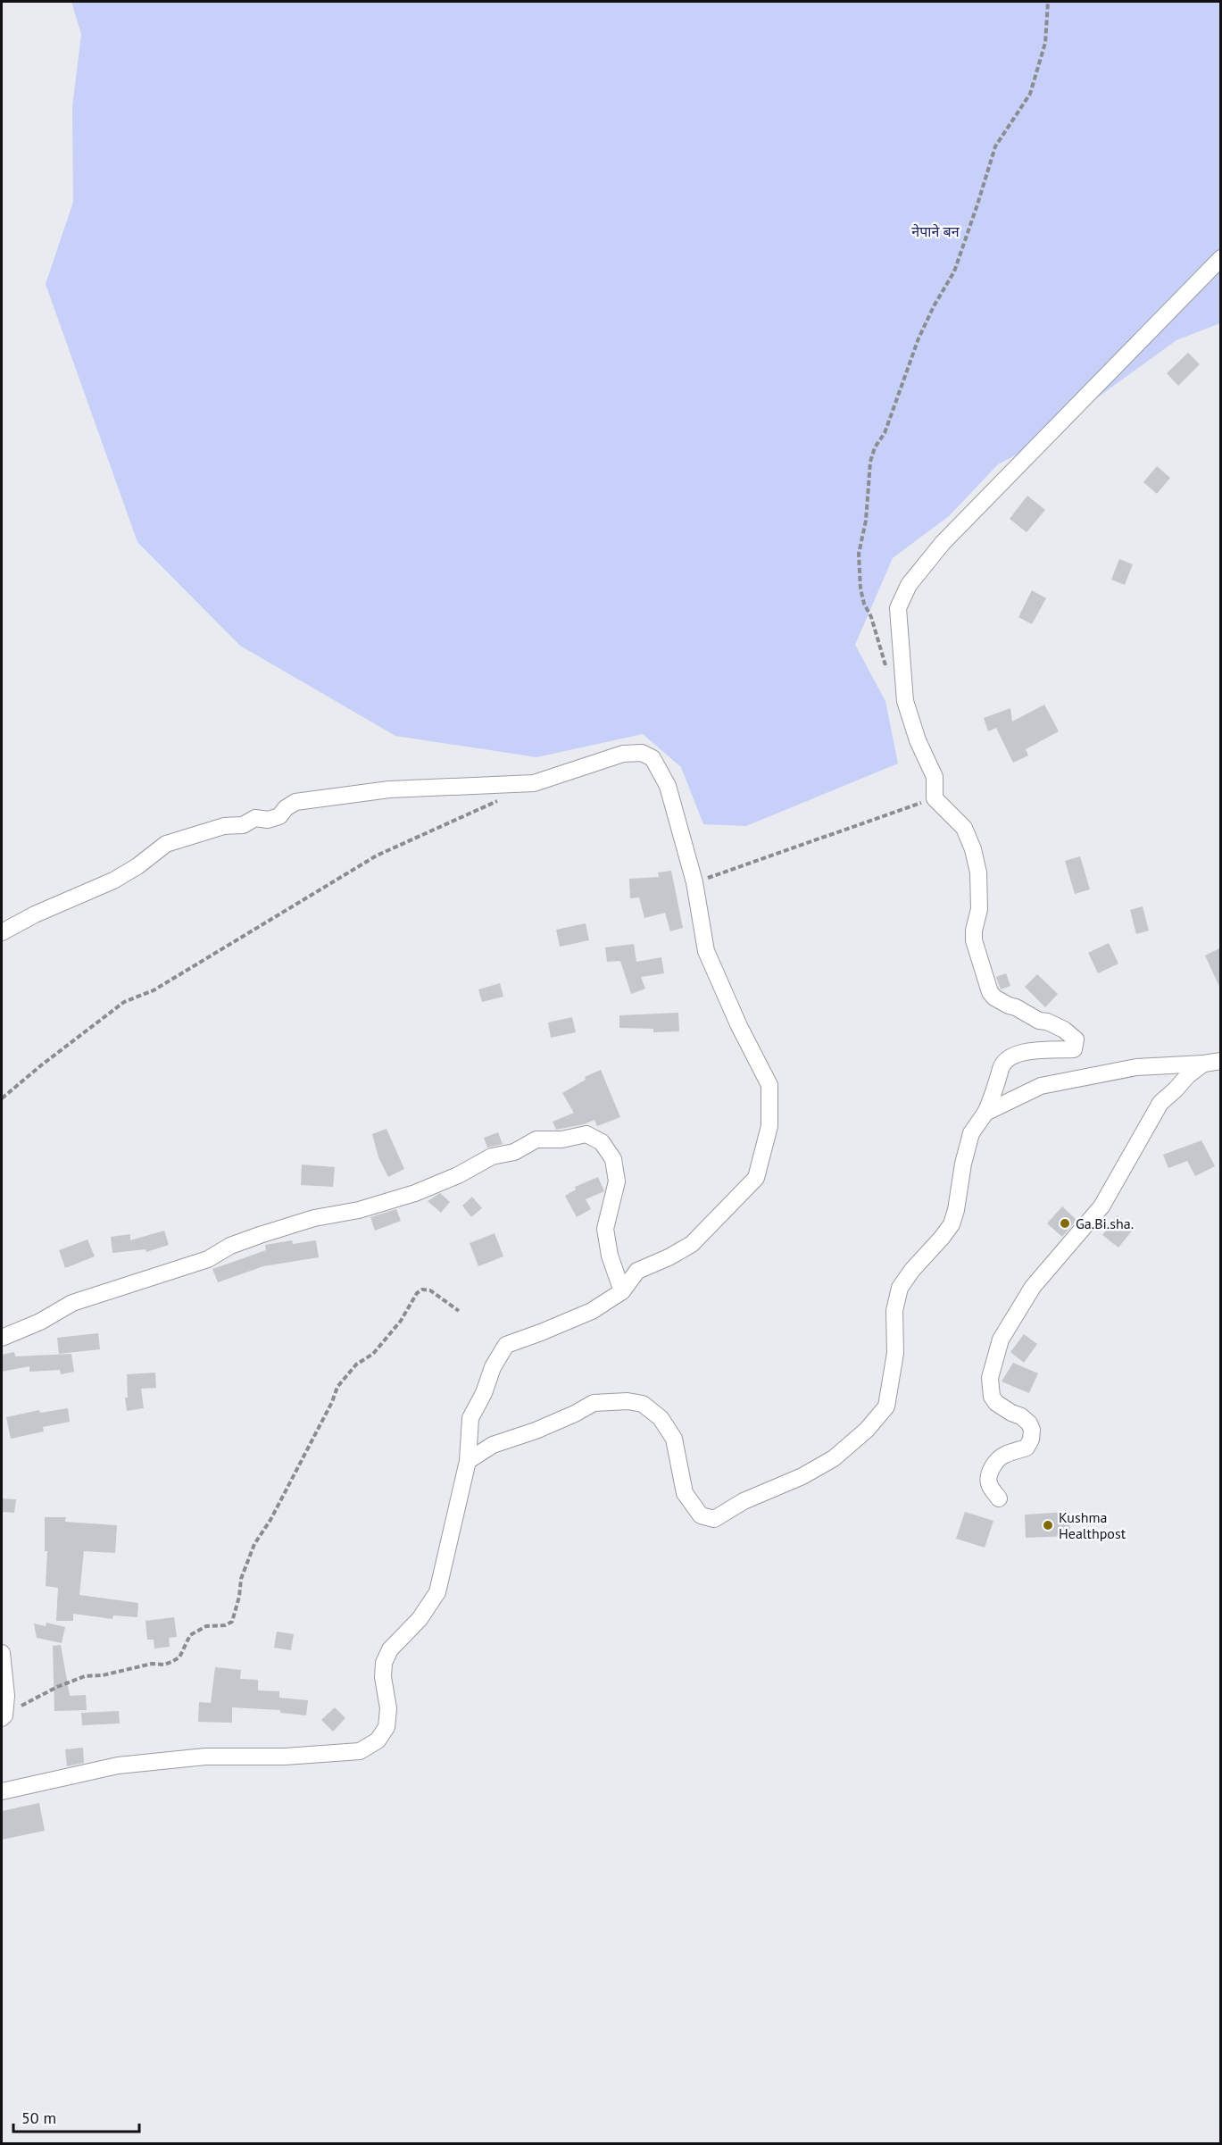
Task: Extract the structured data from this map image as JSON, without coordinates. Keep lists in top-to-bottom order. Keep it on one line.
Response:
{"parks":["नेपाने बन"],"places":["Ga.Bi.sha.","Kushma Healthpost"],"scale_bar":"50 m"}
